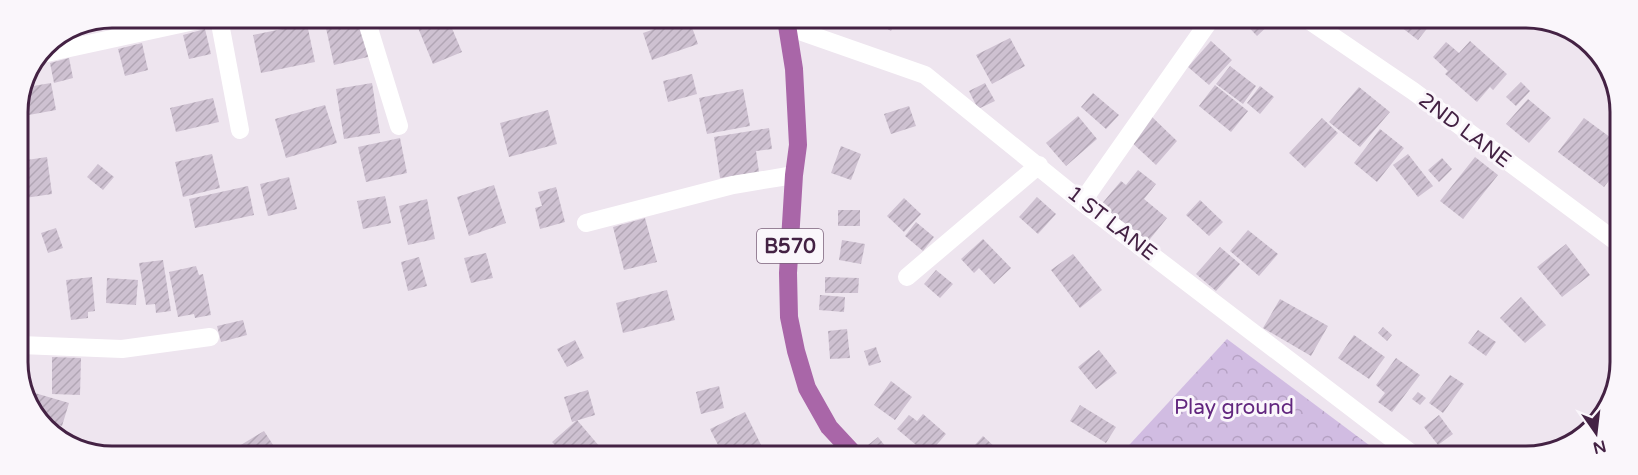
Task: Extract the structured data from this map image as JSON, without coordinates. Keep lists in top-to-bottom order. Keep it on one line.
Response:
{"streets":{"main road":["B570"],"street":["2ND LANE","1 ST LANE"]},"parks":["Play ground"],"north":"bottom"}
